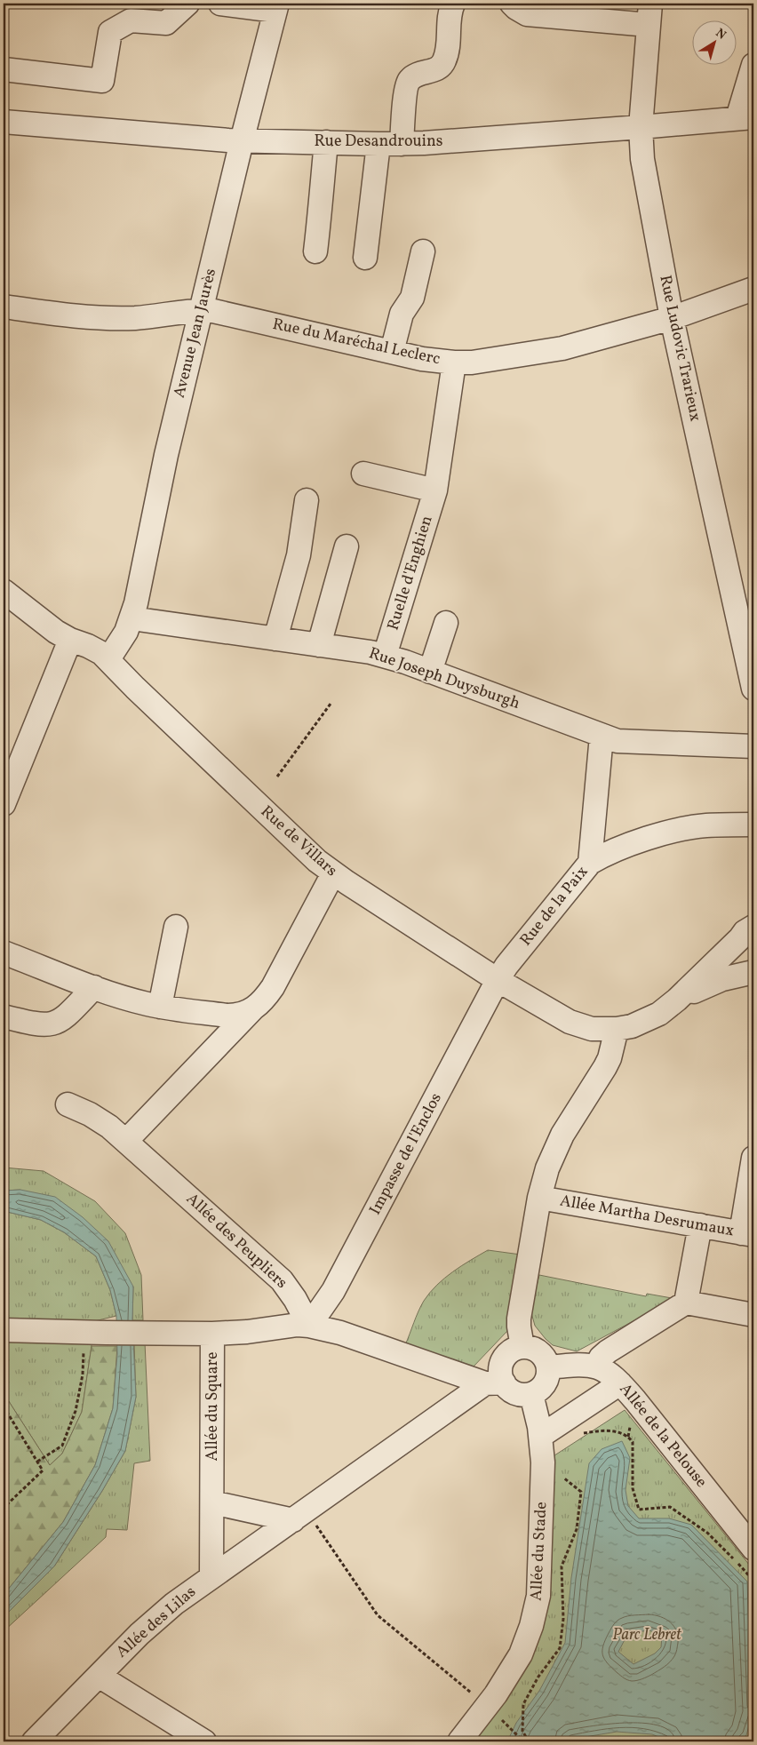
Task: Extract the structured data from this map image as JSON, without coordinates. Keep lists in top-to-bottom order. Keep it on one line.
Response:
{"streets":{"street":["Rue Desandrouins","Avenue Jean Jaurès","Rue du Maréchal Leclerc","Rue Ludovic Trarieux","Ruelle d'Enghien","Rue Joseph Duysburgh","Rue de Villars","Rue de la Paix","Impasse de l'Enclos","Allée Martha Desrumaux","Allée des Peupliers","Allée du Square","Allée de la Pelouse","Allée du Stade","Allée des Lilas"]},"crossings":[["Rue Desandrouins","Avenue Jean Jaurès"],["Rue Desandrouins","Rue Ludovic Trarieux"],["Avenue Jean Jaurès","Rue du Maréchal Leclerc"],["Avenue Jean Jaurès","Rue Joseph Duysburgh"],["Avenue Jean Jaurès","Rue de Villars"],["Rue du Maréchal Leclerc","Rue Ludovic Trarieux"],["Rue du Maréchal Leclerc","Ruelle d'Enghien"],["Ruelle d'Enghien","Rue Joseph Duysburgh"],["Rue de Villars","Rue de la Paix"],["Rue de Villars","Impasse de l'Enclos"],["Rue de la Paix","Impasse de l'Enclos"],["Impasse de l'Enclos","Allée des Peupliers"],["Impasse de l'Enclos","Allée du Square"],["Allée des Peupliers","Allée du Square"],["Allée du Square","Allée des Lilas"],["Allée de la Pelouse","Allée du Stade"],["Allée de la Pelouse","Allée des Lilas"],["Allée du Stade","Allée des Lilas"]],"parks":["Parc Lebret"],"north":"top right"}
